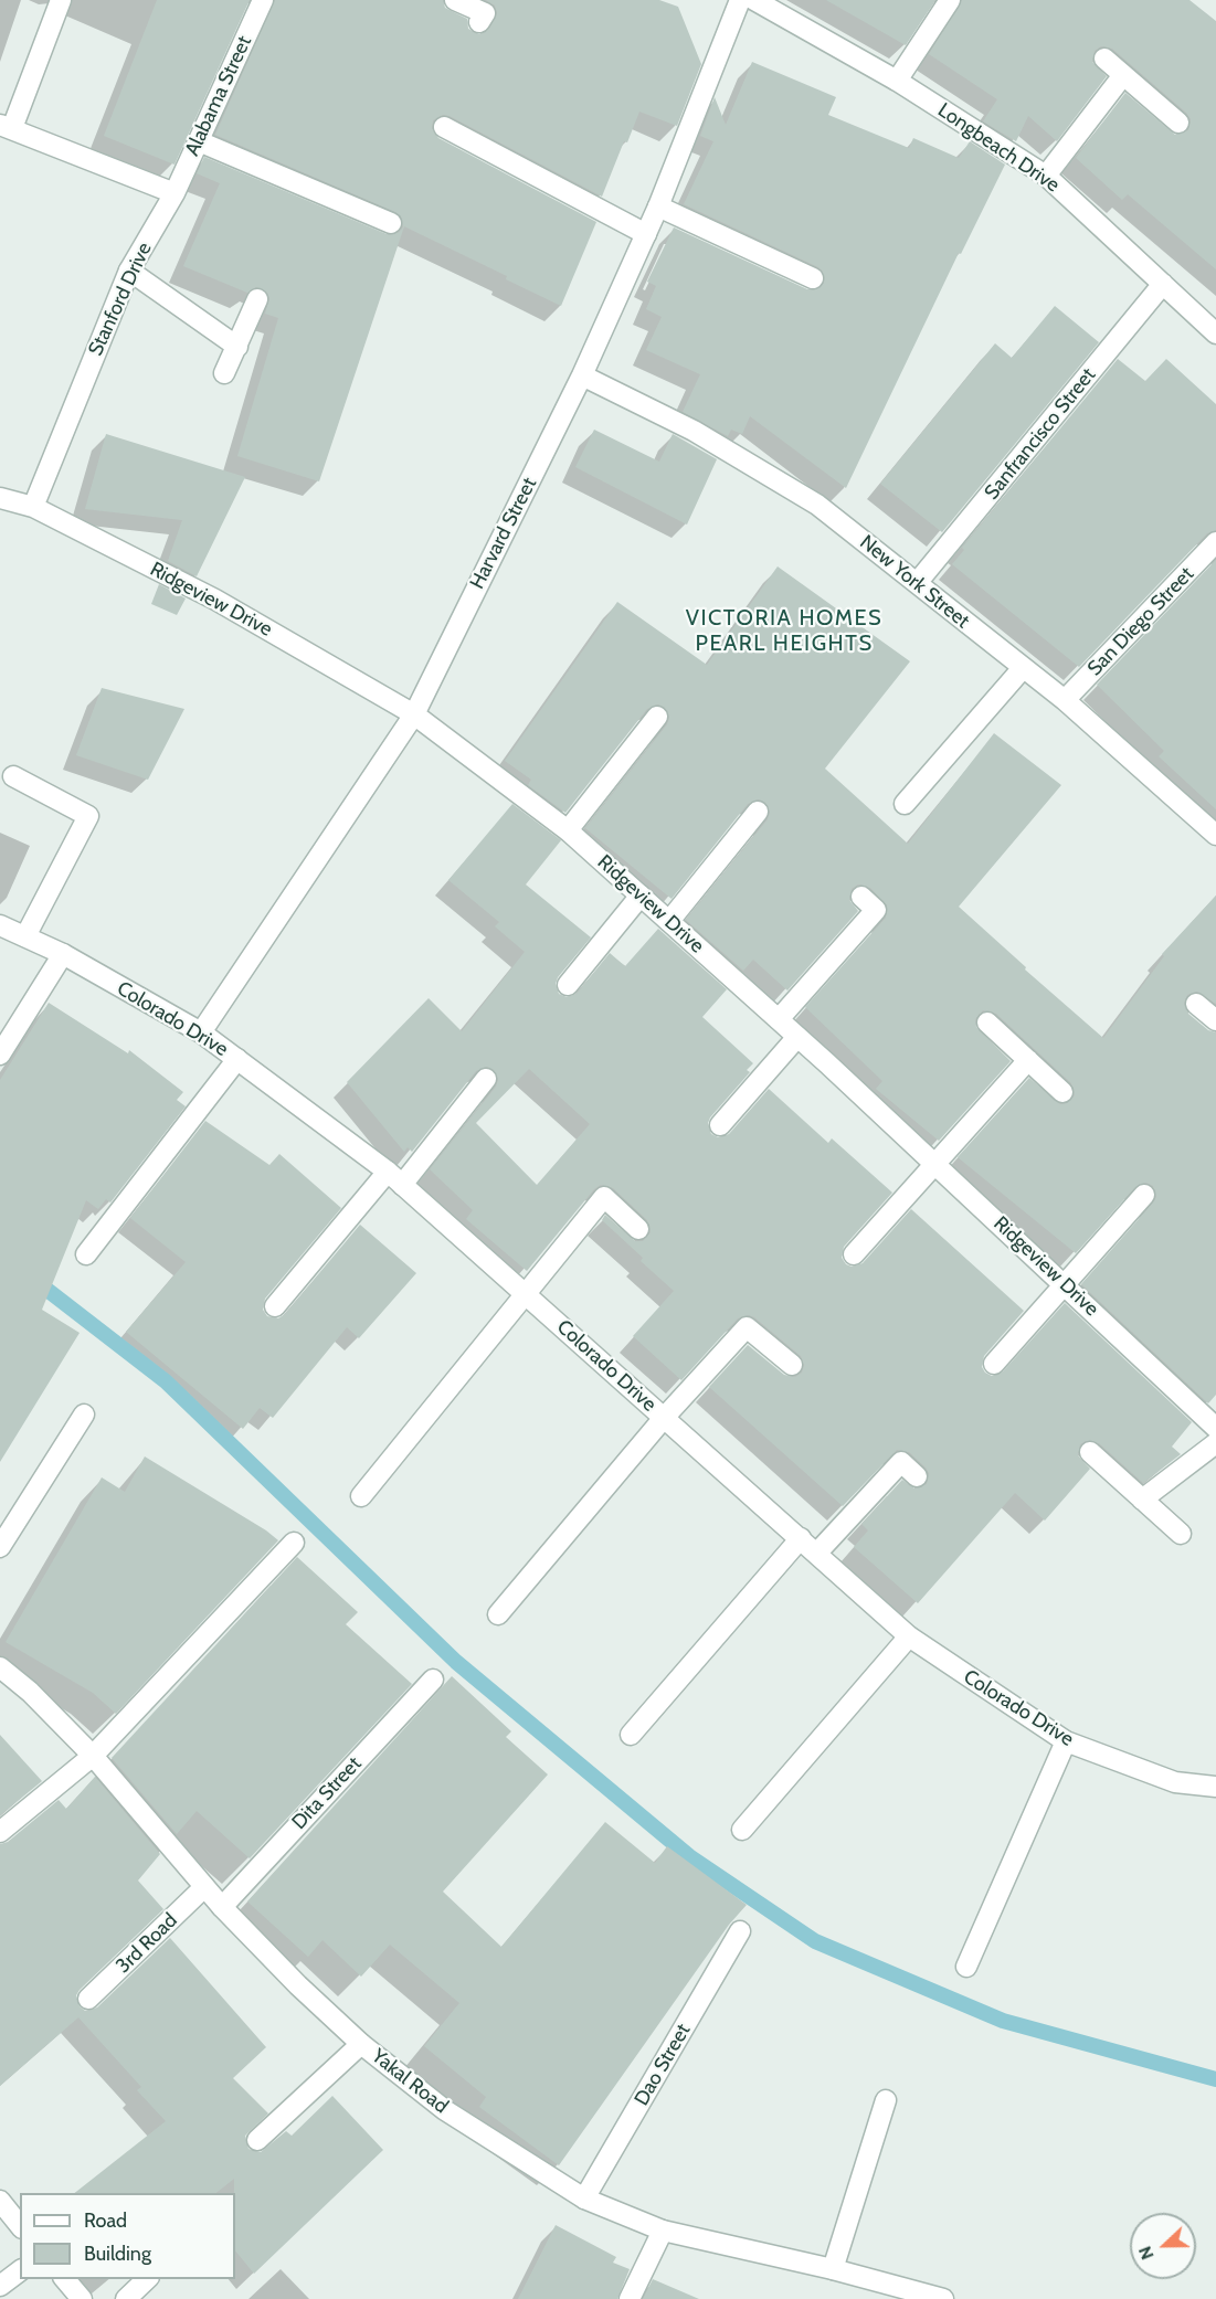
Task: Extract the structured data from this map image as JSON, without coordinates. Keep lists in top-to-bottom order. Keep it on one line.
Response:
{"streets":{"street":["Alabama Street","Longbeach Drive","Stanford Drive","Sanfrancisco Street","Harvard Street","New York Street","Ridgeview Drive","San Diego Street","Colorado Drive","Dita Street","3rd Road","Dao Street","Yakal Road"]},"crossings":[["Alabama Street","Stanford Drive"],["Longbeach Drive","Sanfrancisco Street"],["Stanford Drive","Ridgeview Drive"],["Sanfrancisco Street","New York Street"],["Harvard Street","New York Street"],["Harvard Street","Ridgeview Drive"],["Harvard Street","Colorado Drive"],["New York Street","San Diego Street"],["Dita Street","Yakal Road"],["3rd Road","Yakal Road"],["Dao Street","Yakal Road"]],"districts":["VICTORIA HOMES PEARL HEIGHTS"],"legend":["Road","Building"],"north":"left"}
